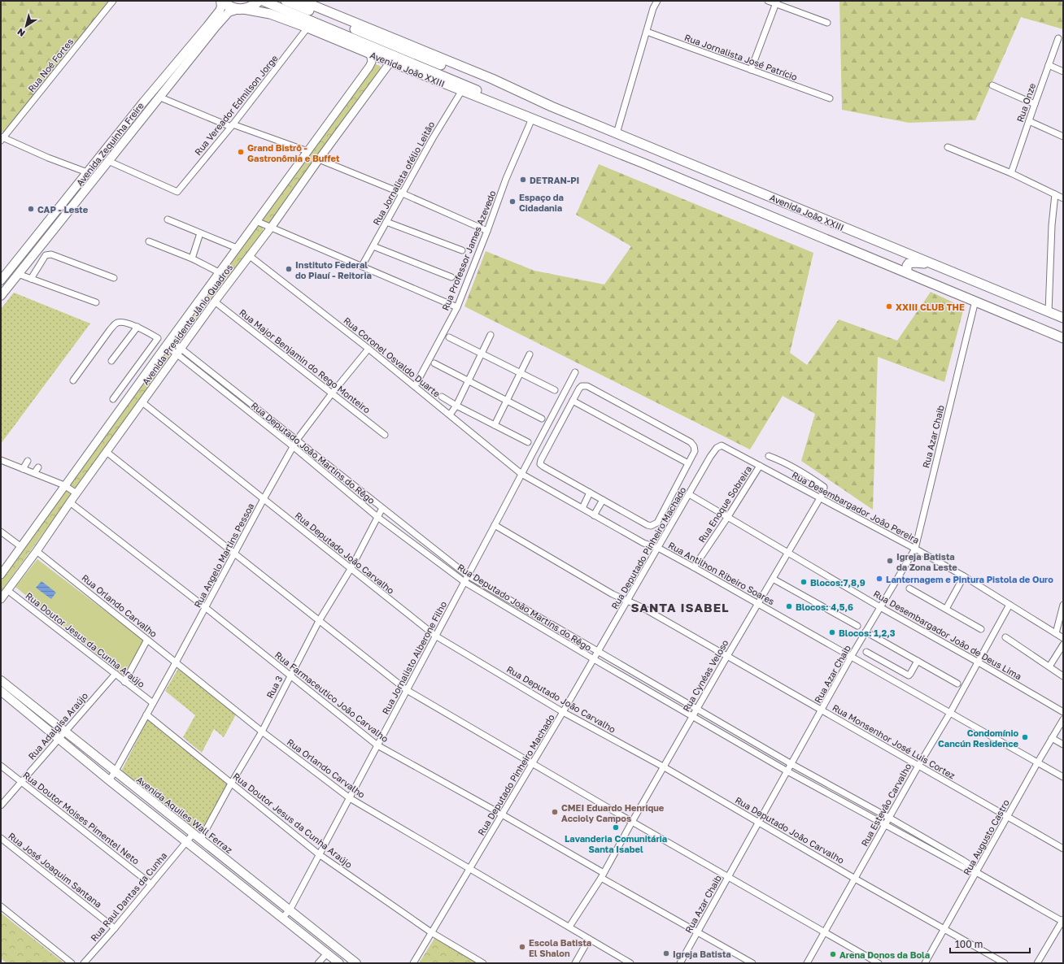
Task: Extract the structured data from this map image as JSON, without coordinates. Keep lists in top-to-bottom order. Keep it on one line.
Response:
{"streets":{"main road":["Avenida João XXIII","Avenida Zequinha Freire","Avenida Aquiles Wall Ferraz"],"street":["Rua Jornalista José Patrício","Rua Noé Fortes","Rua Onze","Rua Vereador Edmilson Jorge","Rua Jornalista ofélio Leitão","Rua Professor James Azevedo","Avenida Presidente Jânio Quadros","Rua Coronel Osvaldo Duarte","Rua Major Benjamin do Rego Monteiro","Rua Azar Chaib","Rua Deputado João Martins do Rêgo","Rua Enoque Sobreira","Rua Desembargador João Pereira","Rua Deputado Pinheiro Machado","Rua Deputado João Carvalho","Rua Angelo Martins Pessoa","Rua Antilhon Ribeiro Soares","Rua Orlando Carvalho","Rua Desembargador João de Deus Lima","Rua Doutor Jesus da Cunha Araújo","Rua Jornalisto Alberone Filho","Rua Cynéas Veloso","Rua 3","Rua Farmaceutico João Carvalho","Rua Adalgisa Araújo","Rua Monsenhor José Luis Cortez","Rua Estevão Carvalho","Rua Doutor Moises Pimentel Neto","Rua Augusto Castro","Rua José Joaquim Santana","Rua Raul Dantas da Cunha"]},"crossings":[["Avenida João XXIII","Rua Vereador Edmilson Jorge"],["Avenida João XXIII","Avenida Zequinha Freire"],["Avenida João XXIII","Rua Jornalista ofélio Leitão"],["Avenida João XXIII","Rua Professor James Azevedo"],["Avenida João XXIII","Avenida Presidente Jânio Quadros"],["Avenida João XXIII","Rua Azar Chaib"],["Rua Vereador Edmilson Jorge","Avenida Zequinha Freire"],["Rua Professor James Azevedo","Rua Coronel Osvaldo Duarte"],["Avenida Presidente Jânio Quadros","Rua Coronel Osvaldo Duarte"],["Avenida Presidente Jânio Quadros","Rua Major Benjamin do Rego Monteiro"],["Avenida Presidente Jânio Quadros","Rua Deputado João Martins do Rêgo"],["Avenida Presidente Jânio Quadros","Rua Deputado João Carvalho"],["Avenida Presidente Jânio Quadros","Rua Orlando Carvalho"],["Avenida Presidente Jânio Quadros","Rua Doutor Jesus da Cunha Araújo"],["Avenida Presidente Jânio Quadros","Rua Farmaceutico João Carvalho"],["Rua Coronel Osvaldo Duarte","Rua Angelo Martins Pessoa"],["Rua Coronel Osvaldo Duarte","Rua Antilhon Ribeiro Soares"],["Rua Coronel Osvaldo Duarte","Rua Jornalisto Alberone Filho"],["Rua Major Benjamin do Rego Monteiro","Rua Angelo Martins Pessoa"],["Rua Azar Chaib","Rua Deputado João Martins do Rêgo"],["Rua Azar Chaib","Rua Desembargador João Pereira"],["Rua Azar Chaib","Rua Deputado João Carvalho"],["Rua Azar Chaib","Rua Antilhon Ribeiro Soares"],["Rua Azar Chaib","Rua Desembargador João de Deus Lima"],["Rua Azar Chaib","Rua Farmaceutico João Carvalho"],["Rua Azar Chaib","Rua Monsenhor José Luis Cortez"],["Rua Deputado João Martins do Rêgo","Rua Deputado Pinheiro Machado"],["Rua Deputado João Martins do Rêgo","Rua Angelo Martins Pessoa"],["Rua Deputado João Martins do Rêgo","Rua Jornalisto Alberone Filho"],["Rua Deputado João Martins do Rêgo","Rua Cynéas Veloso"],["Rua Deputado João Martins do Rêgo","Rua 3"],["Rua Deputado João Martins do Rêgo","Rua Estevão Carvalho"],["Rua Deputado João Martins do Rêgo","Rua Augusto Castro"],["Rua Enoque Sobreira","Rua Desembargador João Pereira"],["Rua Enoque Sobreira","Rua Antilhon Ribeiro Soares"],["Rua Enoque Sobreira","Rua Desembargador João de Deus Lima"],["Rua Desembargador João Pereira","Rua Deputado Pinheiro Machado"],["Rua Desembargador João Pereira","Rua Cynéas Veloso"],["Rua Desembargador João Pereira","Rua Estevão Carvalho"],["Rua Deputado Pinheiro Machado","Rua Deputado João Carvalho"],["Rua Deputado Pinheiro Machado","Rua Antilhon Ribeiro Soares"],["Rua Deputado Pinheiro Machado","Rua Orlando Carvalho"],["Rua Deputado Pinheiro Machado","Rua Desembargador João de Deus Lima"],["Rua Deputado Pinheiro Machado","Rua Doutor Jesus da Cunha Araújo"],["Rua Deputado Pinheiro Machado","Rua Farmaceutico João Carvalho"],["Rua Deputado Pinheiro Machado","Rua Monsenhor José Luis Cortez"],["Rua Deputado João Carvalho","Rua Angelo Martins Pessoa"],["Rua Deputado João Carvalho","Rua Jornalisto Alberone Filho"],["Rua Deputado João Carvalho","Rua Cynéas Veloso"],["Rua Deputado João Carvalho","Rua 3"],["Rua Deputado João Carvalho","Rua Estevão Carvalho"],["Rua Deputado João Carvalho","Rua Augusto Castro"],["Rua Angelo Martins Pessoa","Rua Orlando Carvalho"],["Rua Angelo Martins Pessoa","Rua Doutor Jesus da Cunha Araújo"],["Rua Angelo Martins Pessoa","Rua Farmaceutico João Carvalho"],["Rua Angelo Martins Pessoa","Avenida Aquiles Wall Ferraz"],["Rua Antilhon Ribeiro Soares","Rua Jornalisto Alberone Filho"],["Rua Antilhon Ribeiro Soares","Rua Cynéas Veloso"],["Rua Antilhon Ribeiro Soares","Rua Estevão Carvalho"],["Rua Antilhon Ribeiro Soares","Rua Augusto Castro"],["Rua Orlando Carvalho","Rua Jornalisto Alberone Filho"],["Rua Orlando Carvalho","Rua Cynéas Veloso"],["Rua Orlando Carvalho","Rua 3"],["Rua Desembargador João de Deus Lima","Rua Cynéas Veloso"],["Rua Desembargador João de Deus Lima","Rua Estevão Carvalho"],["Rua Doutor Jesus da Cunha Araújo","Rua Jornalisto Alberone Filho"],["Rua Doutor Jesus da Cunha Araújo","Rua 3"],["Rua Doutor Jesus da Cunha Araújo","Rua Adalgisa Araújo"],["Rua Jornalisto Alberone Filho","Rua Farmaceutico João Carvalho"],["Rua Jornalisto Alberone Filho","Rua Monsenhor José Luis Cortez"],["Rua Jornalisto Alberone Filho","Avenida Aquiles Wall Ferraz"],["Rua Cynéas Veloso","Rua Farmaceutico João Carvalho"],["Rua Cynéas Veloso","Rua Monsenhor José Luis Cortez"],["Rua 3","Rua Farmaceutico João Carvalho"],["Rua 3","Avenida Aquiles Wall Ferraz"],["Rua Adalgisa Araújo","Avenida Aquiles Wall Ferraz"],["Rua Adalgisa Araújo","Rua Doutor Moises Pimentel Neto"],["Rua Monsenhor José Luis Cortez","Rua Estevão Carvalho"],["Rua Monsenhor José Luis Cortez","Rua Augusto Castro"],["Avenida Aquiles Wall Ferraz","Rua Raul Dantas da Cunha"],["Rua Doutor Moises Pimentel Neto","Rua Raul Dantas da Cunha"],["Rua José Joaquim Santana","Rua Raul Dantas da Cunha"]],"districts":["SANTA ISABEL"],"places":["Grand Bistrô - Gastronômia e Buffet","DETRAN-PI","Espaço da Cidadania","CAP - Leste","Instituto Federal do Piauí - Reitoria","XXIII CLUB THE","Igreja Batista da Zona Leste","Lanternagem e Pintura Pistola de Ouro","Blocos:7,8,9","Blocos: 4,5,6","Blocos: 1,2,3","Condomínio Cancún Residence","CMEI Eduardo Henrique Accioly Campos","Lavanderia Comunitária Santa Isabel","Escola Batista El Shalon","Igreja Batista","Arena Donos da Bola"],"scale_bar":"100 m","north":"bottom left"}
